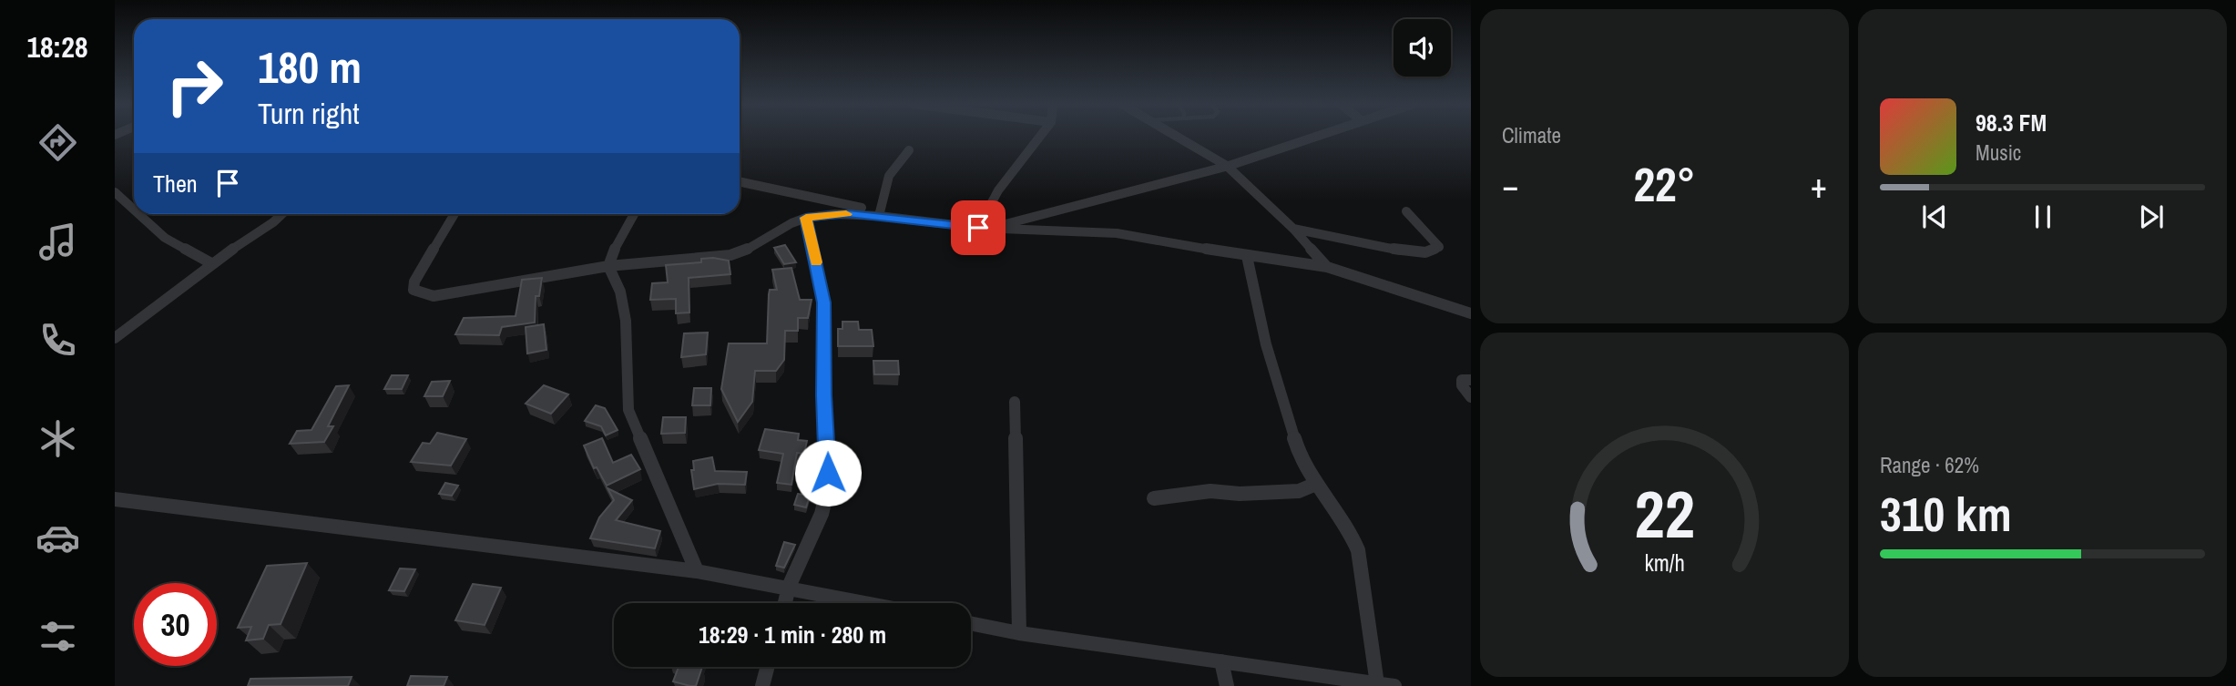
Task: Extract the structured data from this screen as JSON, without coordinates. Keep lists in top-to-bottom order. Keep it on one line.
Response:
{"page":{"tabs":"18:28","tile":["Climate",["Range · 62%","310 km"]],"turn":["180 m","Turn right"],"song":["98.3 FM","Music"],"then":"Then","heat":["−","22°","+"],"limit":"30","trip":"18:29 · 1 min · 280 m","gauge":["22","km/h"]}}
